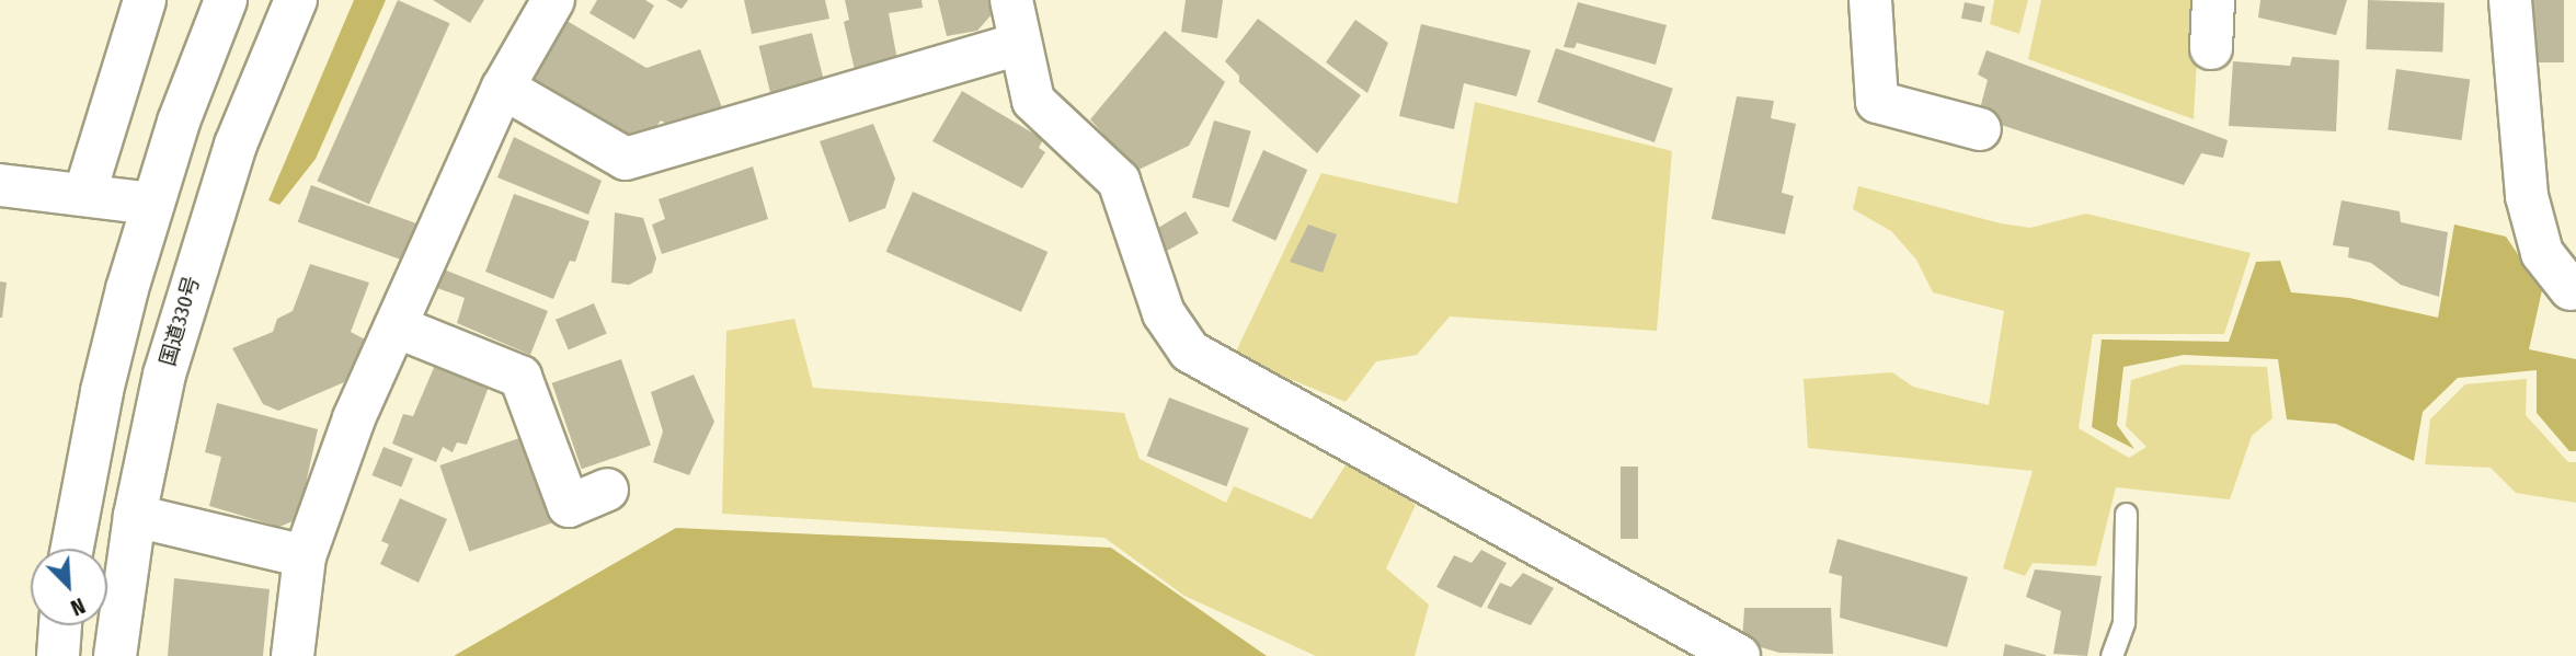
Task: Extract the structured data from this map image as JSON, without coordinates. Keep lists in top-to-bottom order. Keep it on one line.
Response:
{"streets":{"main road":["国道330号"]},"north":"bottom right"}
